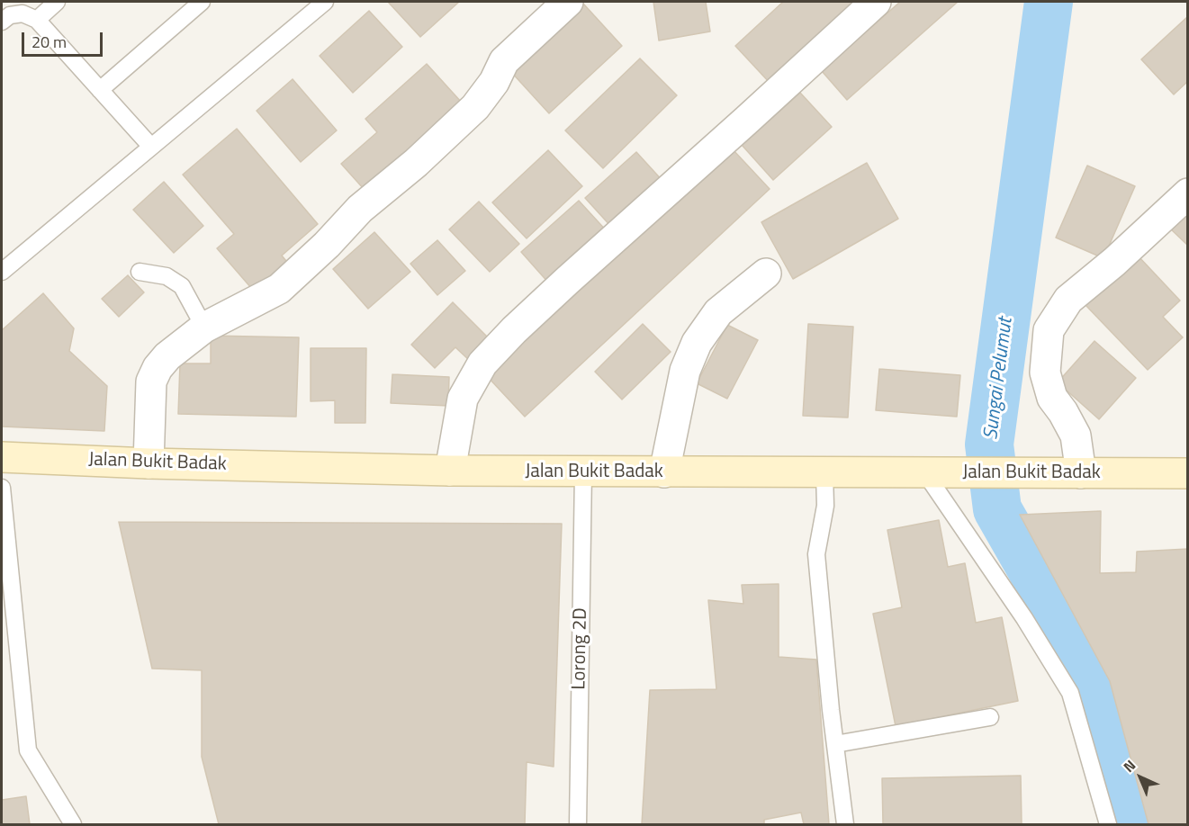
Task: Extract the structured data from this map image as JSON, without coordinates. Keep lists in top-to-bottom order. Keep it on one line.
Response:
{"streets":{"main road":["Jalan Bukit Badak"],"lane":["Lorong 2D"]},"crossings":[["Jalan Bukit Badak","Lorong 2D"]],"water":["Sungai Pelumut"],"scale_bar":"20 m","north":"top left"}
